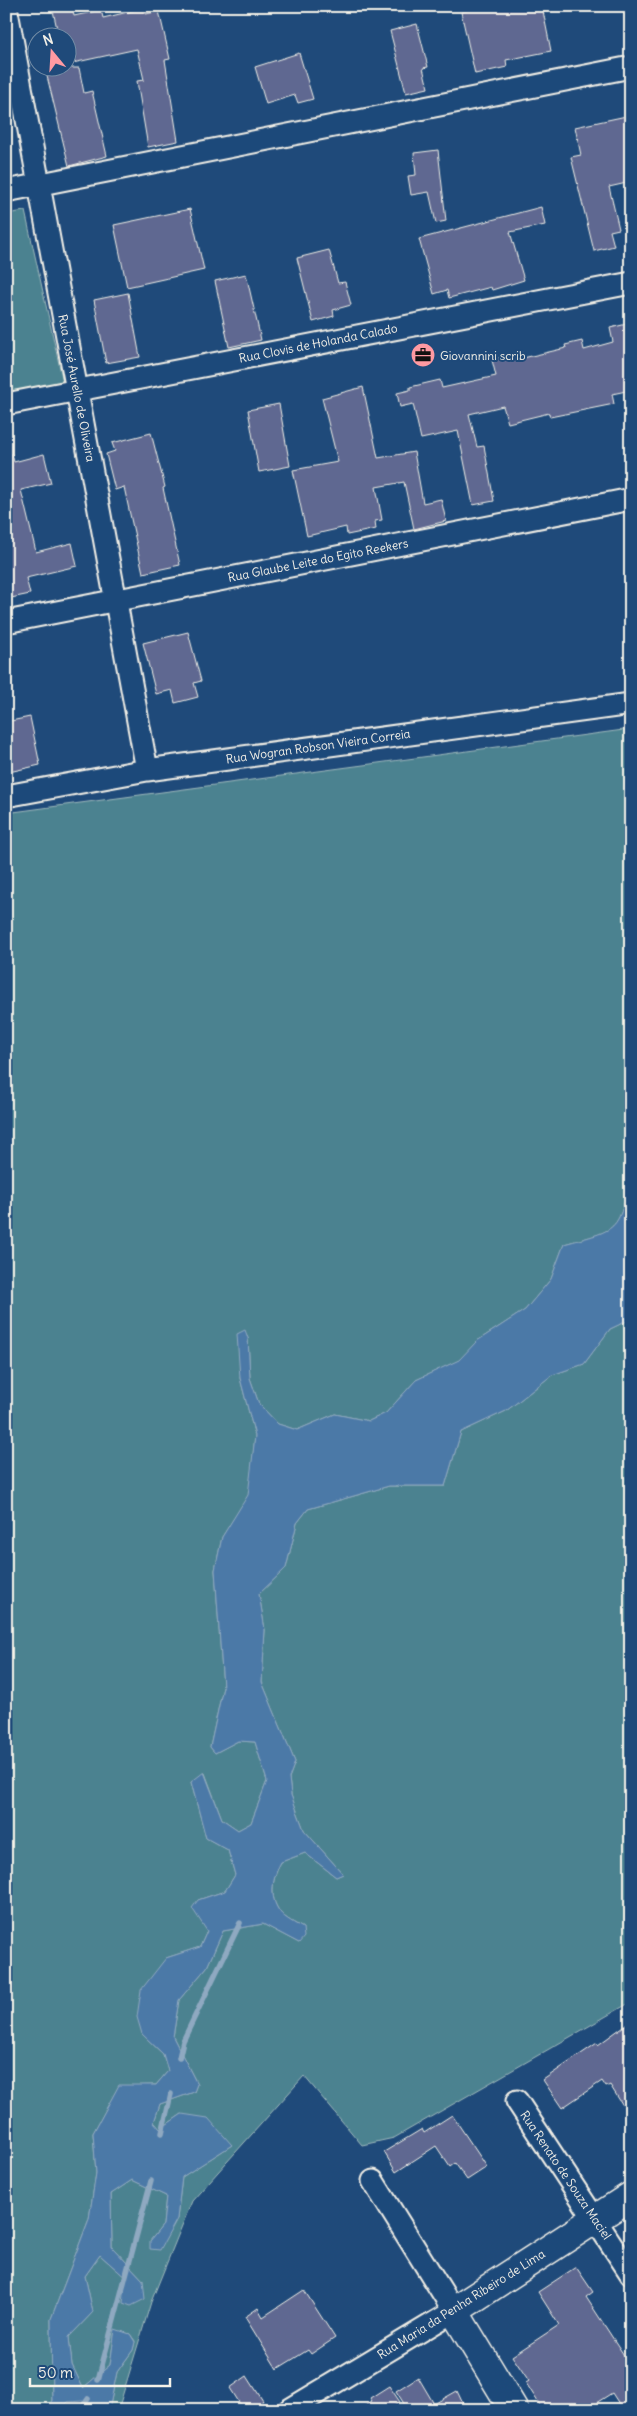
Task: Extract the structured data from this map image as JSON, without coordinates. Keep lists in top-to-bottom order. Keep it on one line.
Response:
{"streets":{"street":["Rua Clovis de Holanda Calado","Rua José Aurello de Oliveira","Rua Glaube Leite do Egito Reekers","Rua Wogran Robson Vieira Correia","Rua Renato de Souza Maciel","Rua Maria da Penha Ribeiro de Lima"]},"crossings":[["Rua Clovis de Holanda Calado","Rua José Aurello de Oliveira"],["Rua José Aurello de Oliveira","Rua Glaube Leite do Egito Reekers"],["Rua José Aurello de Oliveira","Rua Wogran Robson Vieira Correia"],["Rua Renato de Souza Maciel","Rua Maria da Penha Ribeiro de Lima"]],"places":{"office":["Giovannini scrib"]},"scale_bar":"50 m","north":"top"}
